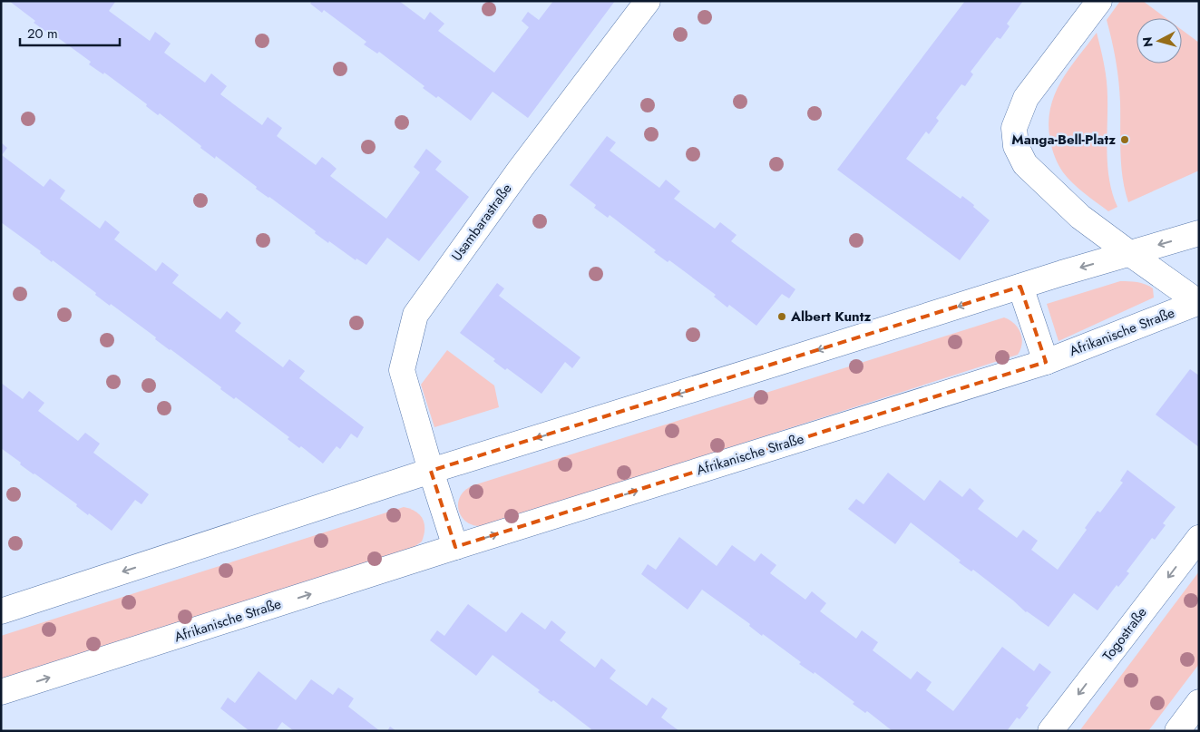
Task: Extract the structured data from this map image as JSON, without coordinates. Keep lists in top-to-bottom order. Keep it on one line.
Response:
{"streets":{"street":["Usambarastraße","Afrikanische Straße","Togostraße"]},"one_way":["Togostraße"],"places":["Manga-Bell-Platz","Albert Kuntz"],"scale_bar":"20 m","north":"left"}
